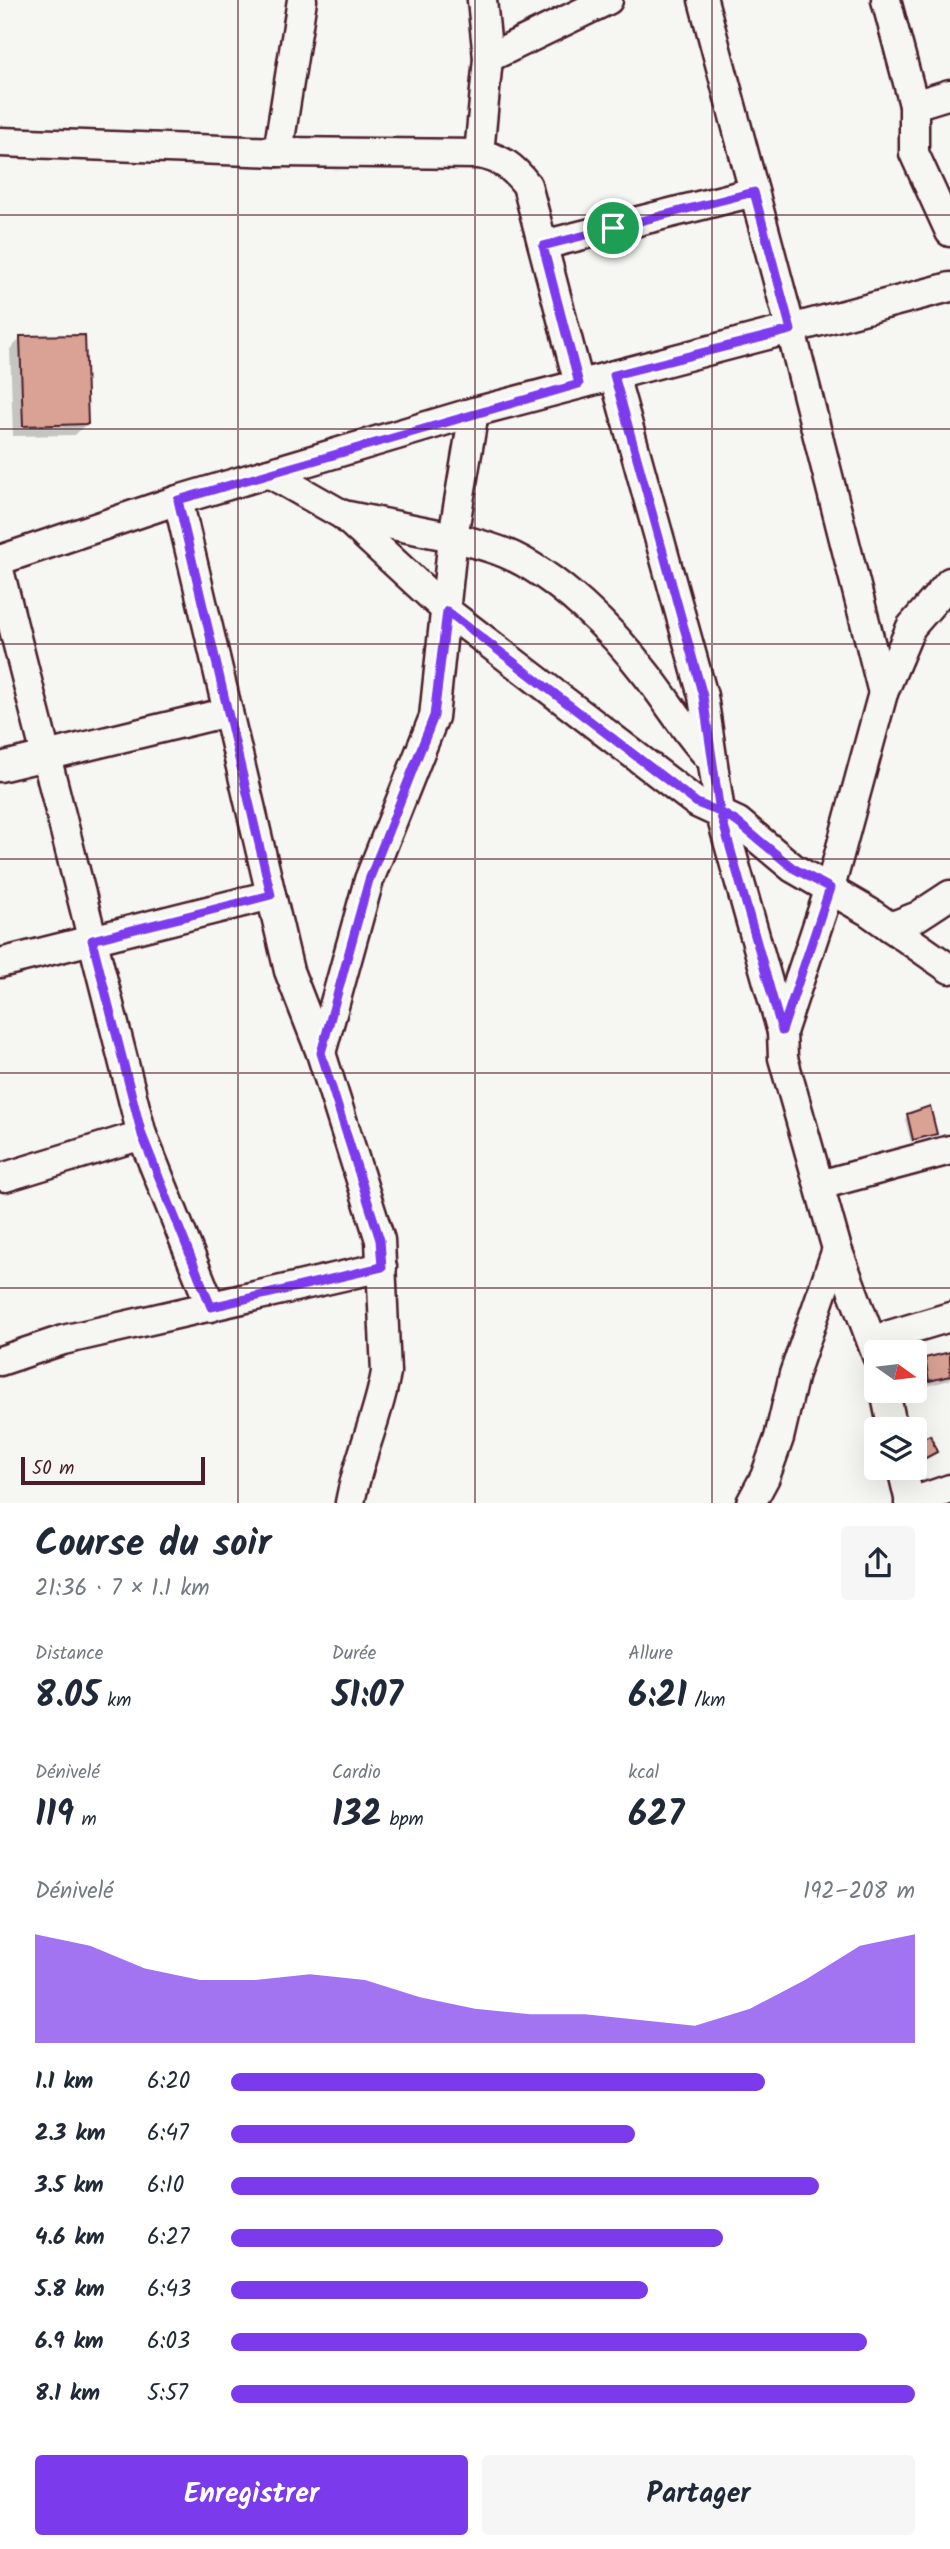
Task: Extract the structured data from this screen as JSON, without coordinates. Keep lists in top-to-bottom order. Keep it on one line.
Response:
{"scale_bar":"50 m","north":"right","page":{"scale":"50 m","heading":["Course du soir","21:36 · 7 × 1.1 km"],"stats":[["Distance","8.05 km"],["Durée","51:07"],["Allure","6:21 /km"],["Dénivelé","119 m"],["Cardio","132 bpm"],["kcal","627"]],"chart":["Dénivelé","192–208 m"],"list":[{"name":"1.1 km","note":"6:20"},{"name":"2.3 km","note":"6:47"},{"name":"3.5 km","note":"6:10"},{"name":"4.6 km","note":"6:27"},{"name":"5.8 km","note":"6:43"},{"name":"6.9 km","note":"6:03"},{"name":"8.1 km","note":"5:57"}],"buttons":["Enregistrer","Partager"]}}
